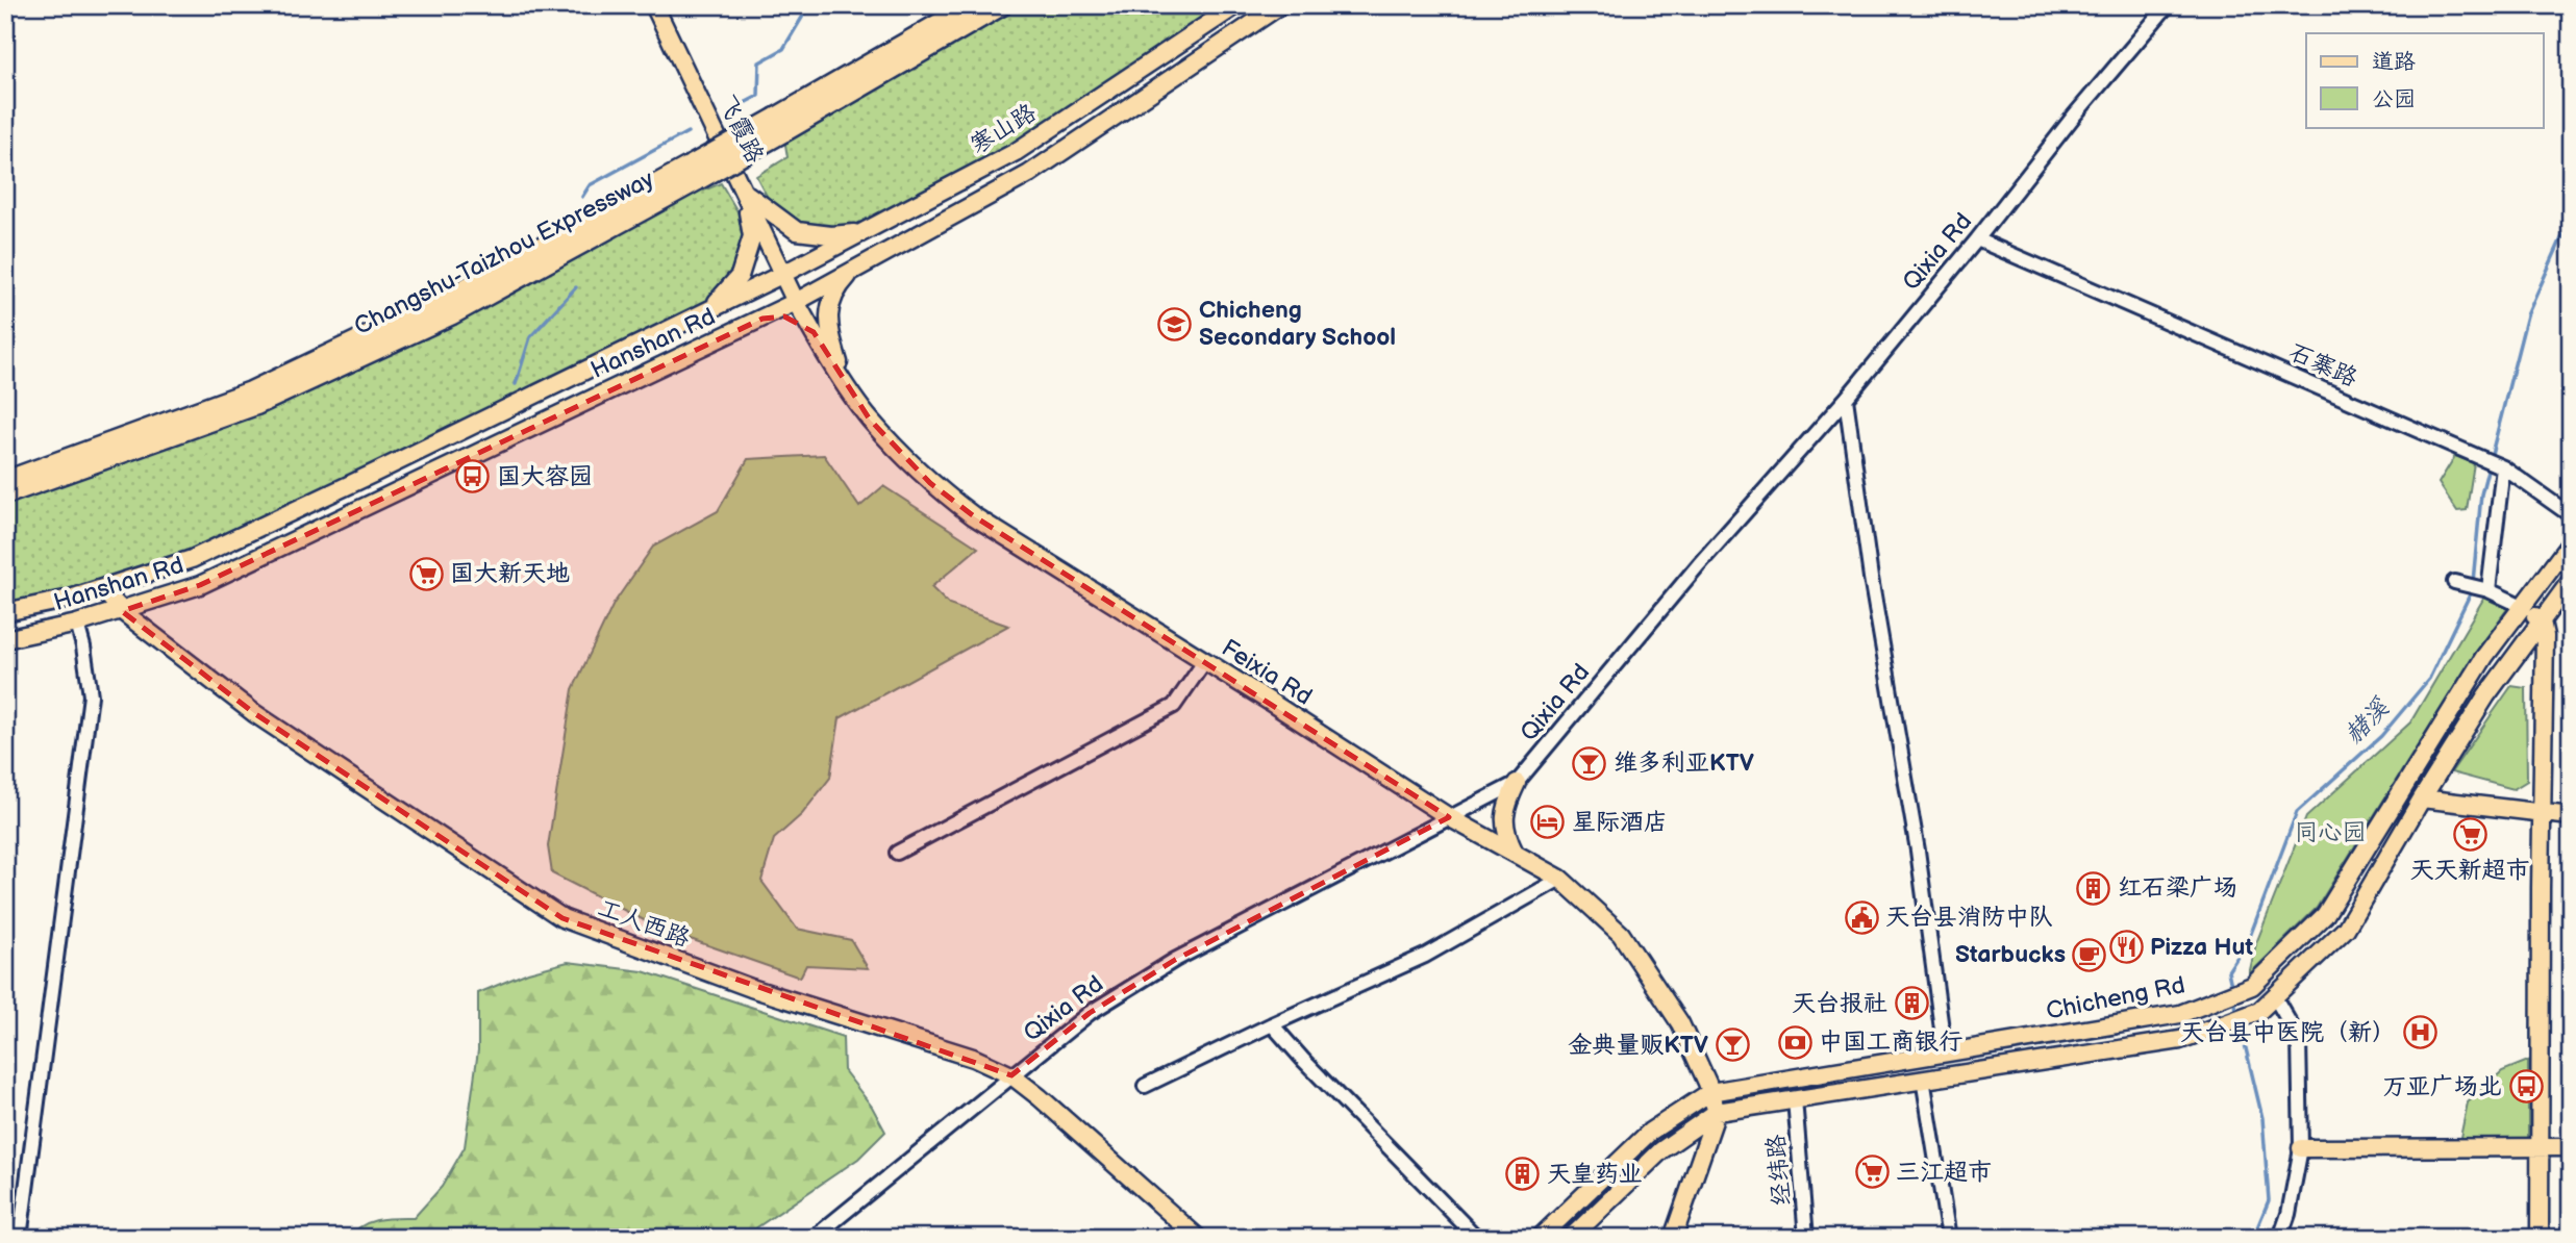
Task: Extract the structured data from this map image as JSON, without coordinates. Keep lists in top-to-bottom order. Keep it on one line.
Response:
{"streets":{"highway":["Changshu-Taizhou Expressway"],"main road":["飞霞路","寒山路","Hanshan Rd","Feixia Rd","工人西路","Chicheng Rd"],"street":["Qixia Rd","石寨路","经纬路"]},"crossings":[["飞霞路","寒山路"],["飞霞路","Hanshan Rd"],["飞霞路","Feixia Rd"],["寒山路","Hanshan Rd"],["寒山路","Feixia Rd"],["Qixia Rd","石寨路"],["Qixia Rd","Feixia Rd"],["Qixia Rd","工人西路"],["Hanshan Rd","Feixia Rd"],["Hanshan Rd","工人西路"],["Feixia Rd","Chicheng Rd"],["Chicheng Rd","经纬路"]],"water":["赭溪"],"parks":["同心园"],"places":{"school or university":["Chicheng Secondary School"],"bus stop":["国大容园","万亚广场北"],"supermarket":["国大新天地","天天新超市","三江超市"],"bar":["维多利亚KTV","金典量贩KTV"],"hotel":["星际酒店"],"building":["红石梁广场","天台报社","天皇药业"],"public building":["天台县消防中队"],"restaurant":["Pizza Hut"],"cafe":["Starbucks"],"hospital":["天台县中医院（新）"],"bank":["中国工商银行"]},"legend":["道路","公园"]}
